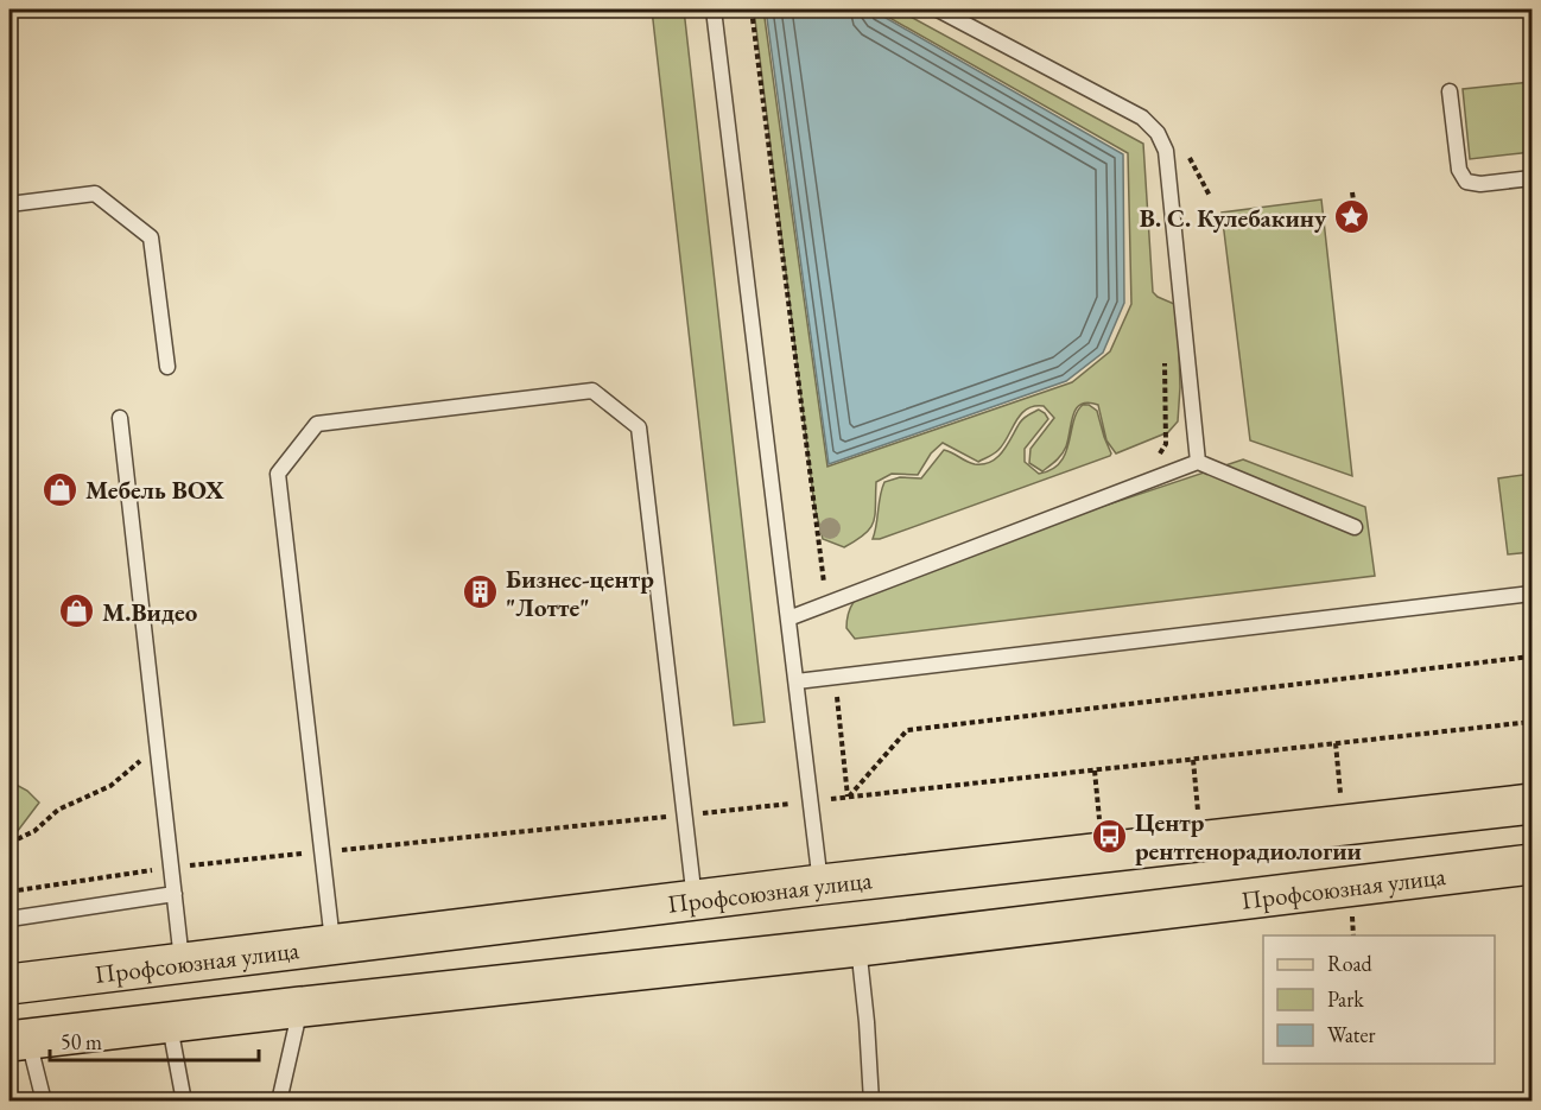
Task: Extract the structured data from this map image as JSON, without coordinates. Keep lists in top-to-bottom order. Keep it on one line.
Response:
{"streets":{"main road":["Профсоюзная улица"]},"places":{"place":["В. С. Кулебакину"],"shop":["Мебель BOX","М.Видео"],"building":["Бизнес-центр \"Лотте\""],"bus stop":["Центр рентгенорадиологии"]},"legend":["Road","Park","Water"],"scale_bar":"50 m"}
